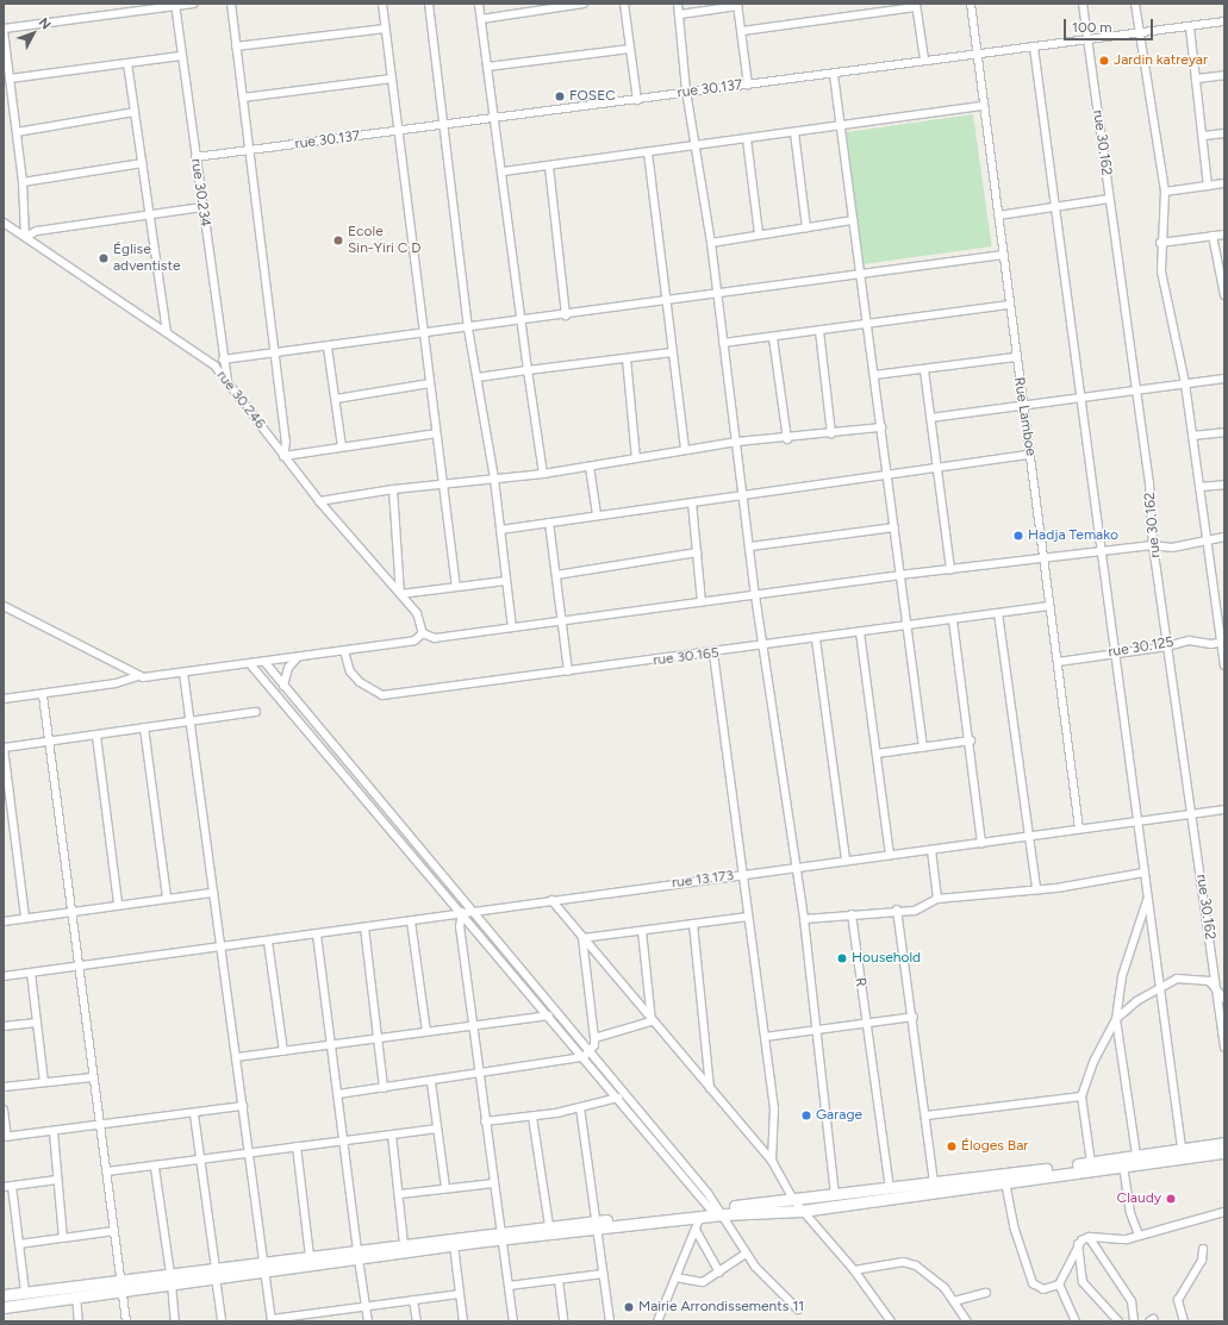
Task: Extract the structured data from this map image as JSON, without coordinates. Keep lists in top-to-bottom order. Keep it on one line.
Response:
{"streets":{"street":["rue 30.137","rue 30.162","rue 30.234","rue 30.246","Rue Lamboe","rue 30.125","rue 30.165","rue 13.173","R"]},"crossings":[["rue 30.137","rue 30.162"],["rue 30.137","rue 30.234"],["rue 30.137","Rue Lamboe"],["rue 30.162","rue 30.125"],["rue 30.162","rue 13.173"],["rue 30.234","rue 30.246"],["Rue Lamboe","rue 30.125"],["Rue Lamboe","rue 30.165"],["Rue Lamboe","rue 13.173"]],"places":["Jardin katreyar","FOSEC","Ecole Sin-Yiri C D","Église adventiste","Hadja Temako","Household","Garage","Éloges Bar","Claudy","Mairie Arrondissements 11"],"scale_bar":"100 m","north":"top right"}
